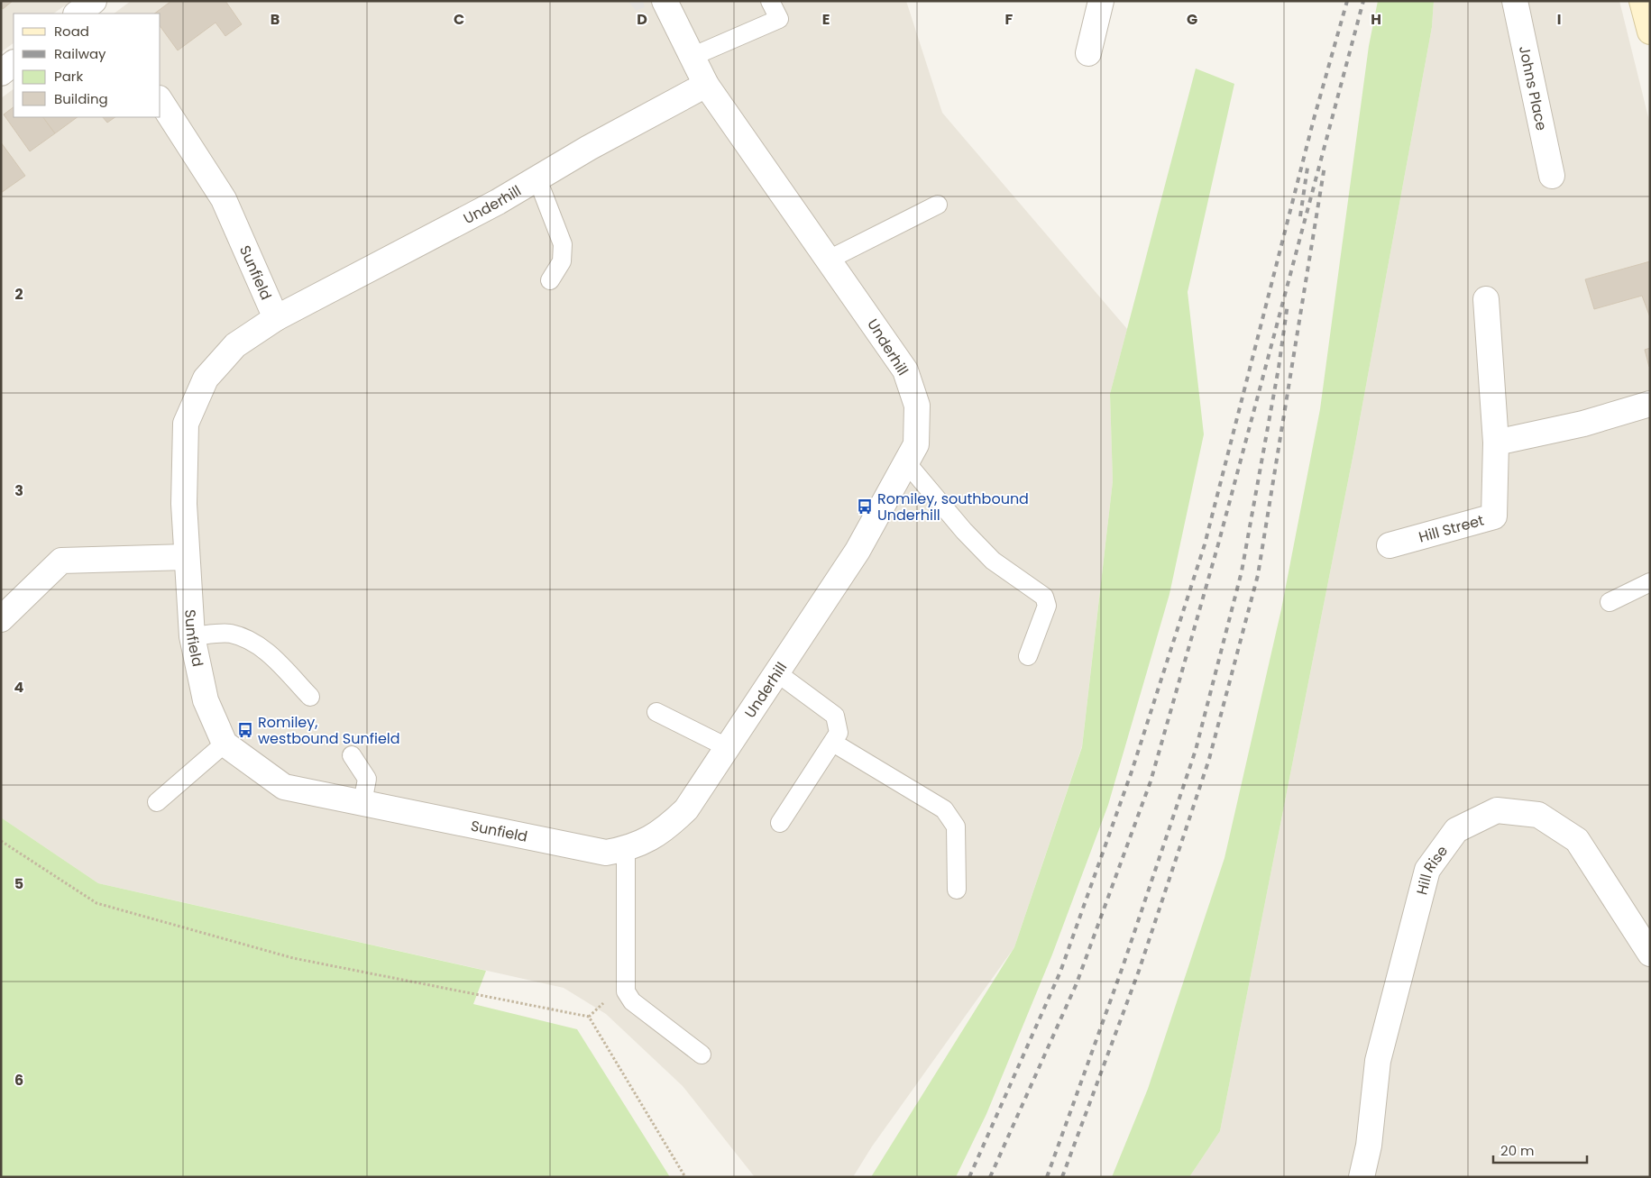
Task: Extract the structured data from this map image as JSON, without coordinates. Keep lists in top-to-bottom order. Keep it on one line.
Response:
{"streets":{"street":["Johns Place","Underhill","Sunfield","Hill Street","Hill Rise"]},"crossings":[["Underhill","Sunfield"]],"places":{"bus stop":["Romiley, southbound Underhill","Romiley, westbound Sunfield"]},"legend":["Road","Railway","Park","Building"],"scale_bar":"20 m","grid":{"columns":["B","C","D","E","F","G","H","I"],"rows":["2","3","4","5","6"]}}
